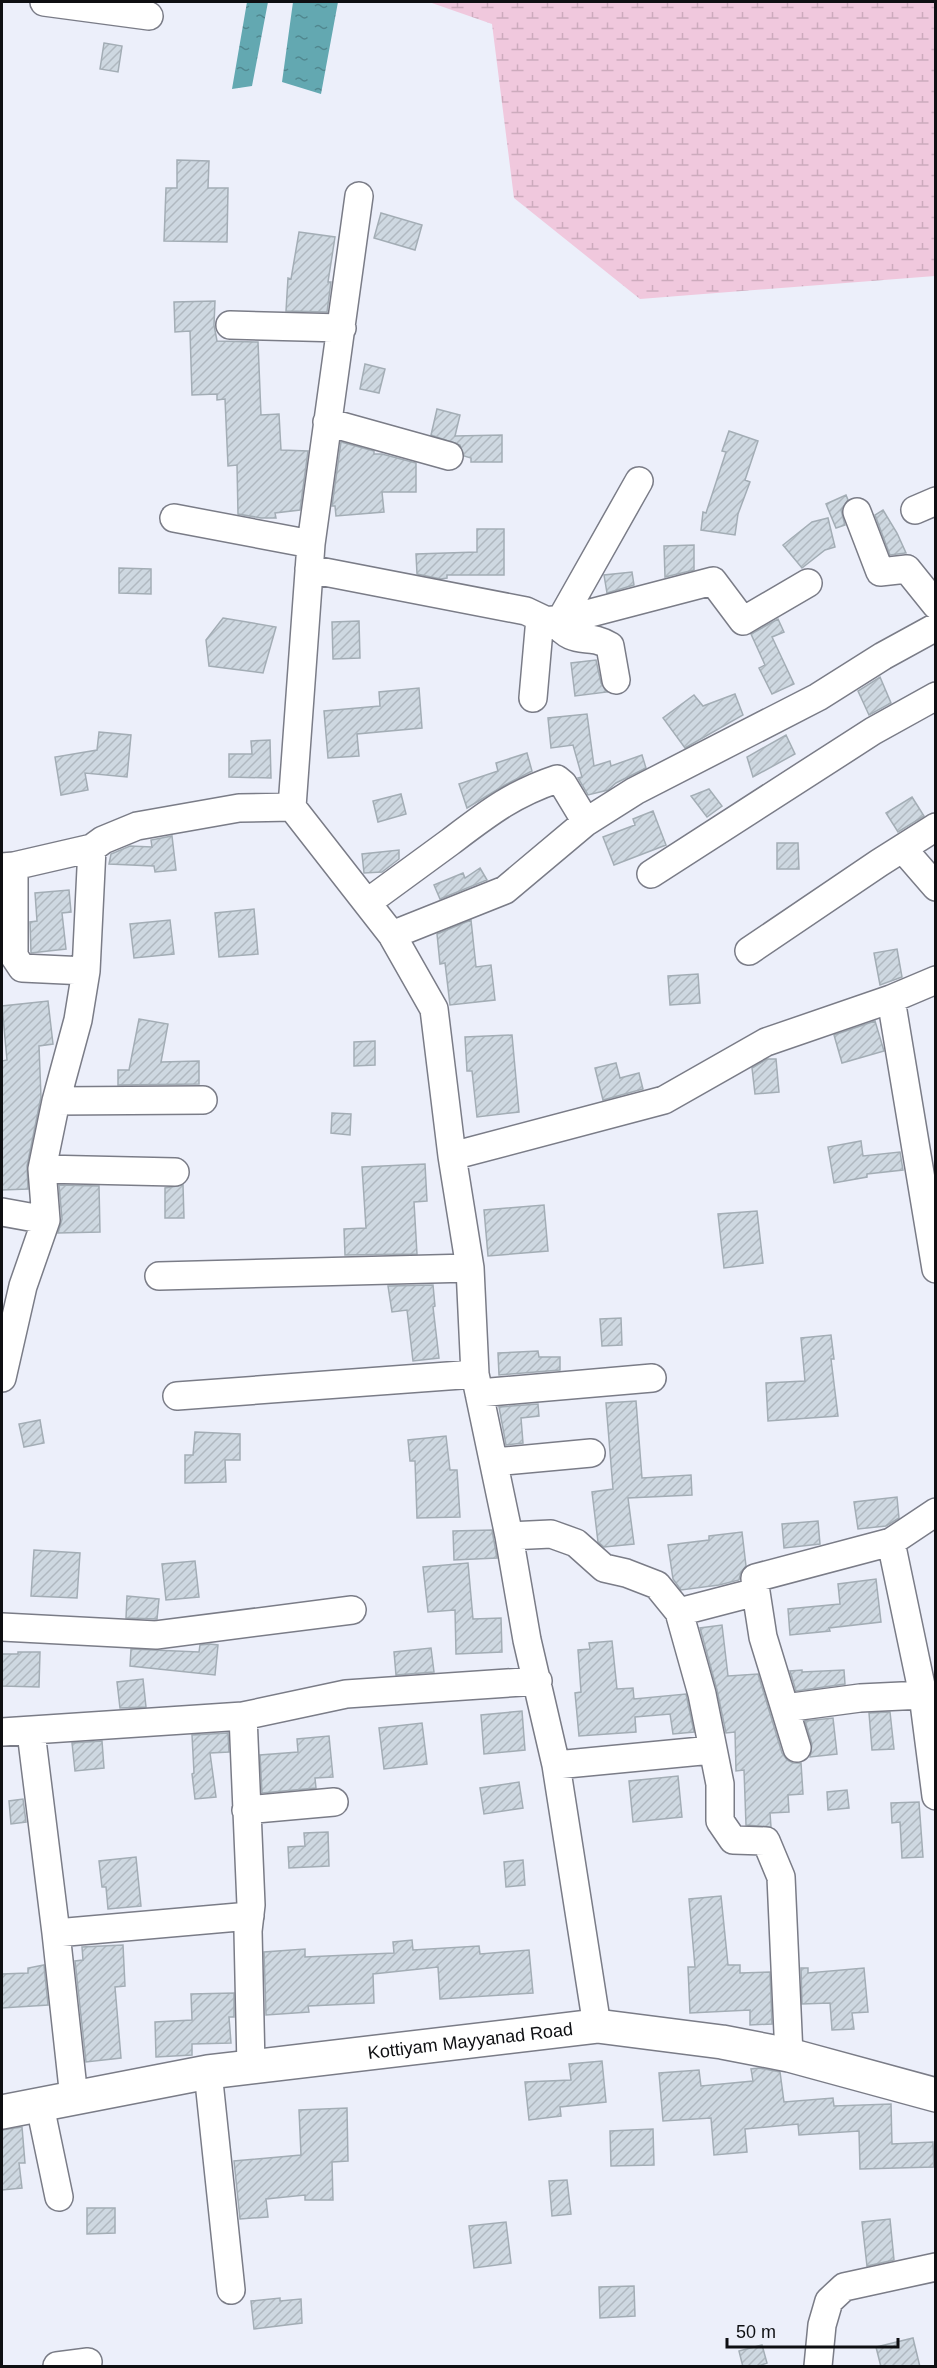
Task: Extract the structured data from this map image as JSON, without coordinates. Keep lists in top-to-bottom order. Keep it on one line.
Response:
{"streets":{"street":["Kottiyam Mayyanad Road"]},"scale_bar":"50 m"}
